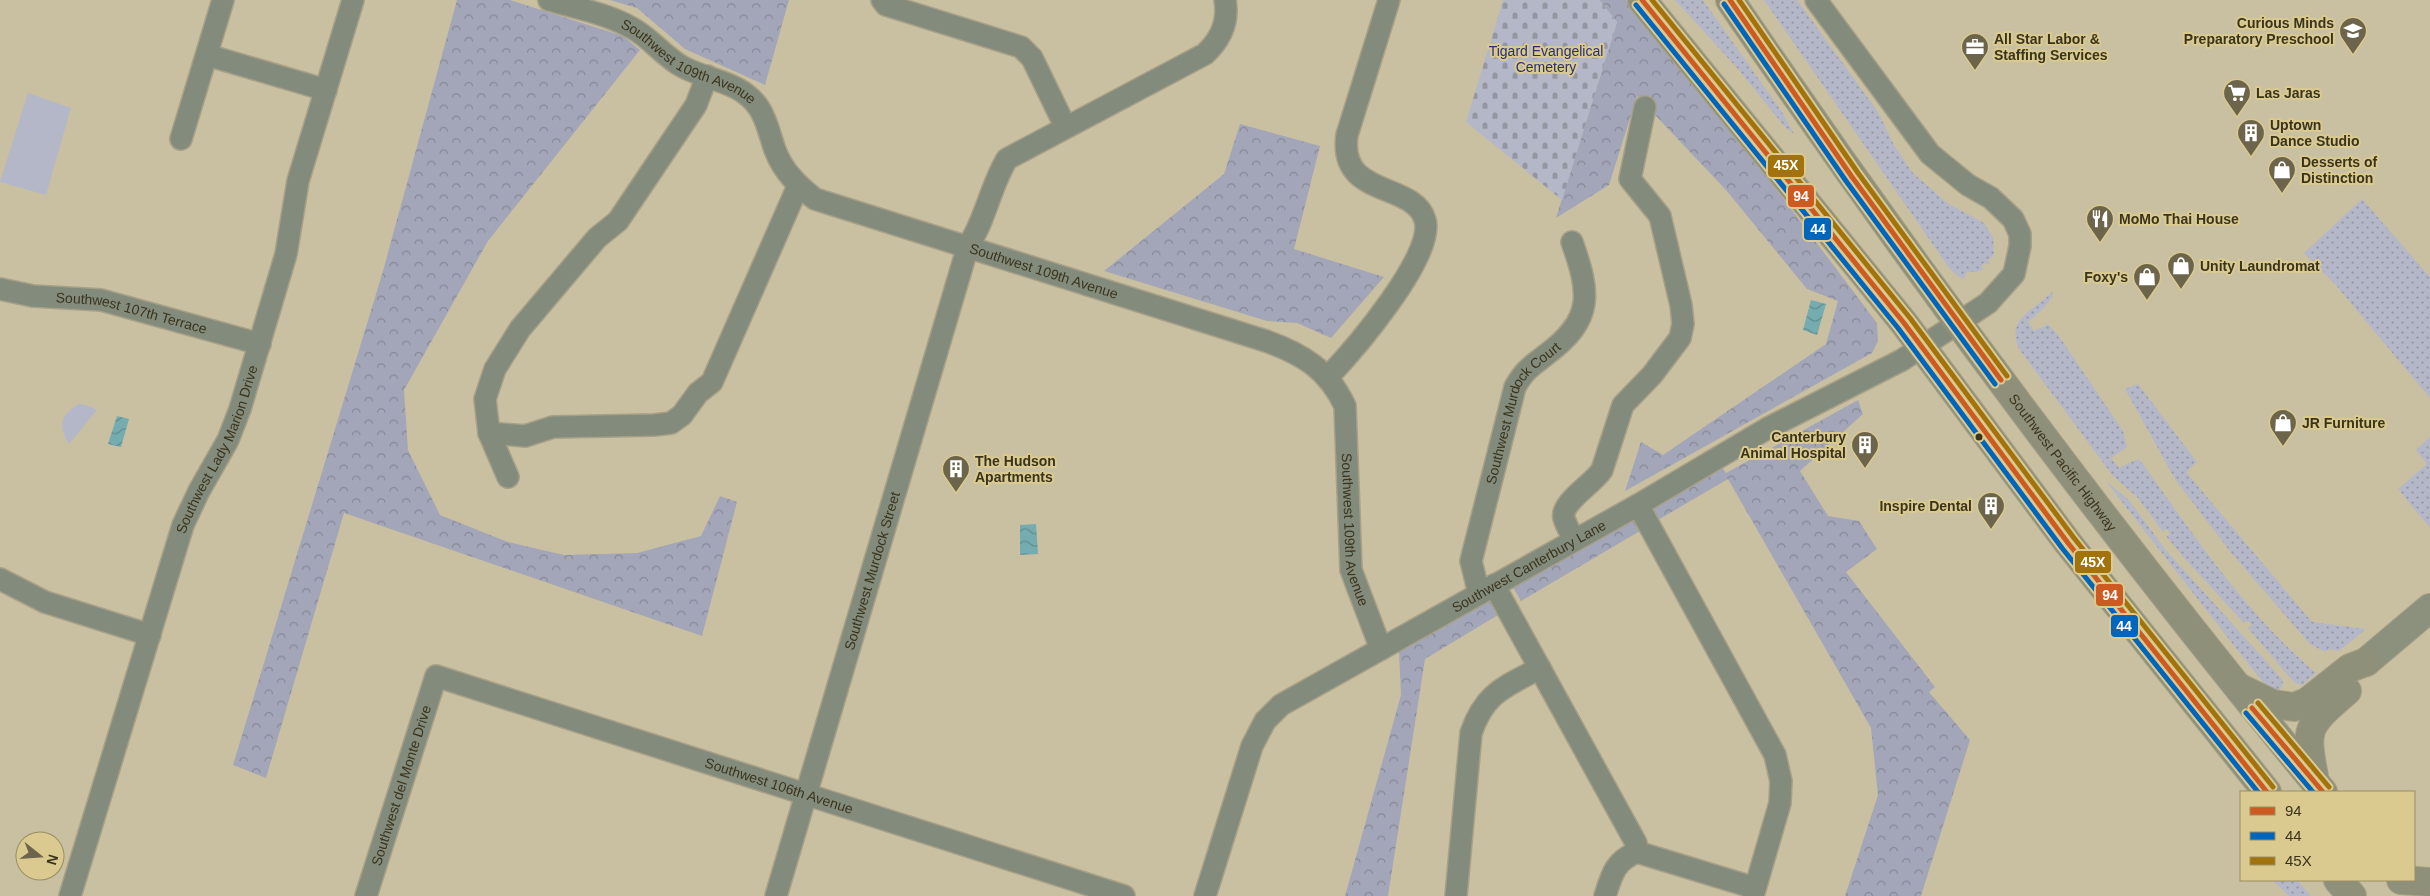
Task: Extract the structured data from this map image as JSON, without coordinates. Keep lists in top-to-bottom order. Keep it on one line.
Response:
{"streets":{"highway":["Southwest Pacific Highway"],"street":["Southwest 109th Avenue","Southwest 107th Terrace","Southwest Murdock Court","Southwest Lady Marion Drive","Southwest Canterbury Lane","Southwest Murdock Street","Southwest del Monte Drive","Southwest 106th Avenue"]},"crossings":[["Southwest 109th Avenue","Southwest Canterbury Lane"],["Southwest 109th Avenue","Southwest Murdock Street"],["Southwest 107th Terrace","Southwest Lady Marion Drive"],["Southwest Murdock Court","Southwest Canterbury Lane"],["Southwest Pacific Highway","Southwest Canterbury Lane"],["Southwest Murdock Street","Southwest 106th Avenue"],["Southwest del Monte Drive","Southwest 106th Avenue"]],"parks":["Tigard Evangelical Cemetery"],"places":{"school or university":["Curious Minds Preparatory Preschool"],"office":["All Star Labor & Staffing Services"],"supermarket":["Las Jaras"],"building":["Uptown Dance Studio","Canterbury Animal Hospital","The Hudson Apartments","Inspire Dental"],"shop":["Desserts of Distinction","Unity Laundromat","Foxy's","JR Furniture"],"restaurant":["MoMo Thai House"]},"lines":["transit line 94","transit line 45X","transit line 44"],"legend":["94","44","45X"],"north":"right"}
